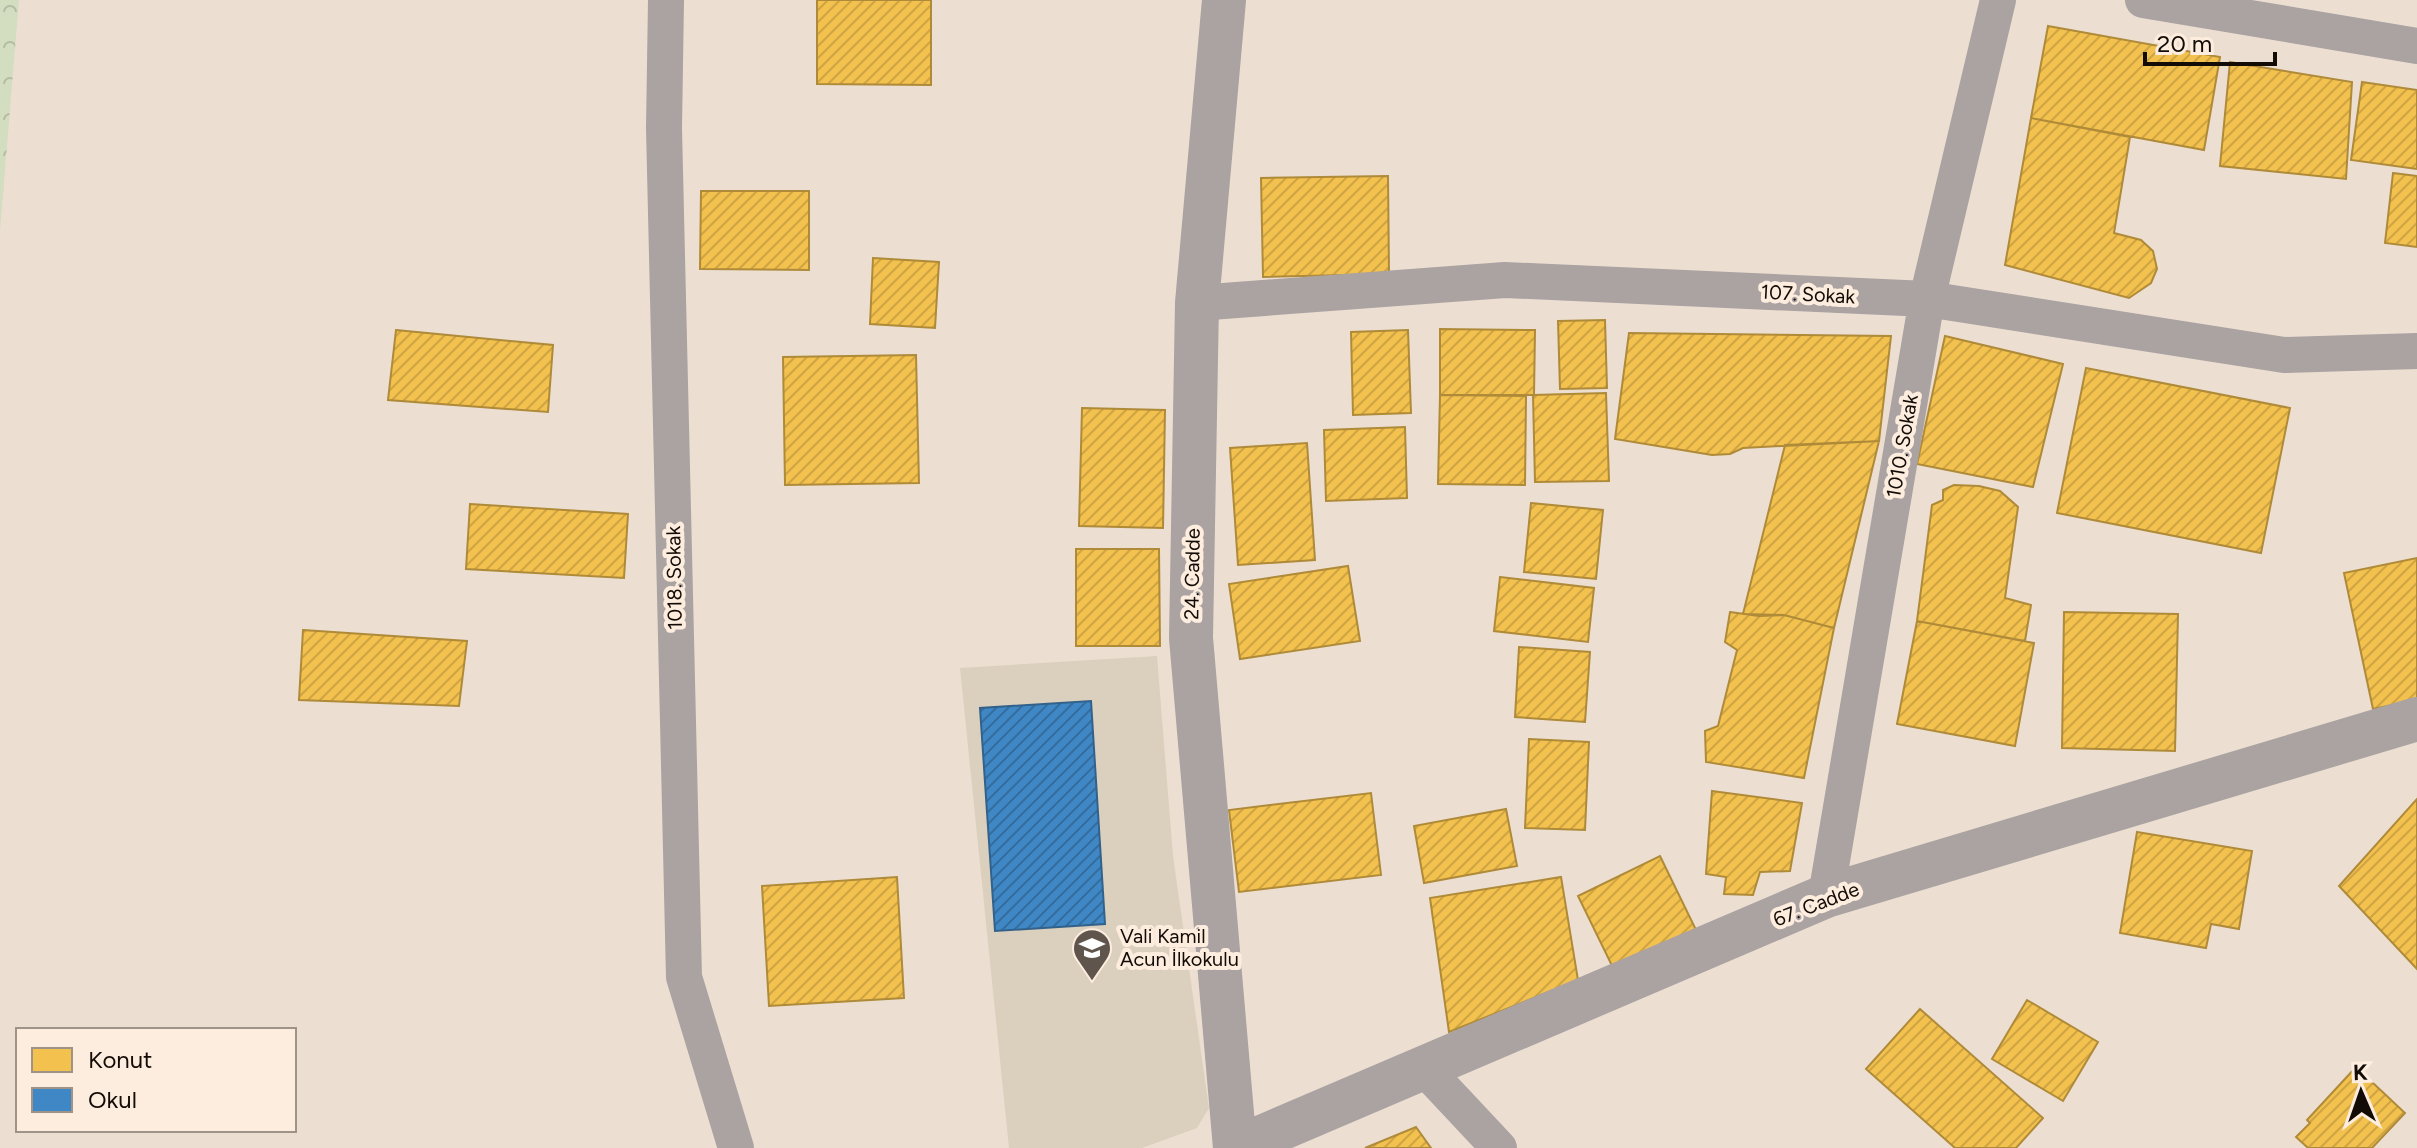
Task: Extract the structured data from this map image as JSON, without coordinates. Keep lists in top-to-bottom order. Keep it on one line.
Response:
{"streets":{"street":["107. Sokak","1010. Sokak","24. Cadde","1018. Sokak","67. Cadde"]},"crossings":[["107. Sokak","1010. Sokak"],["107. Sokak","24. Cadde"],["1010. Sokak","67. Cadde"],["24. Cadde","67. Cadde"]],"places":{"school or university":["Vali Kamil Acun İlkokulu"]},"legend":["Konut","Okul"],"scale_bar":"20 m","north":"top"}
